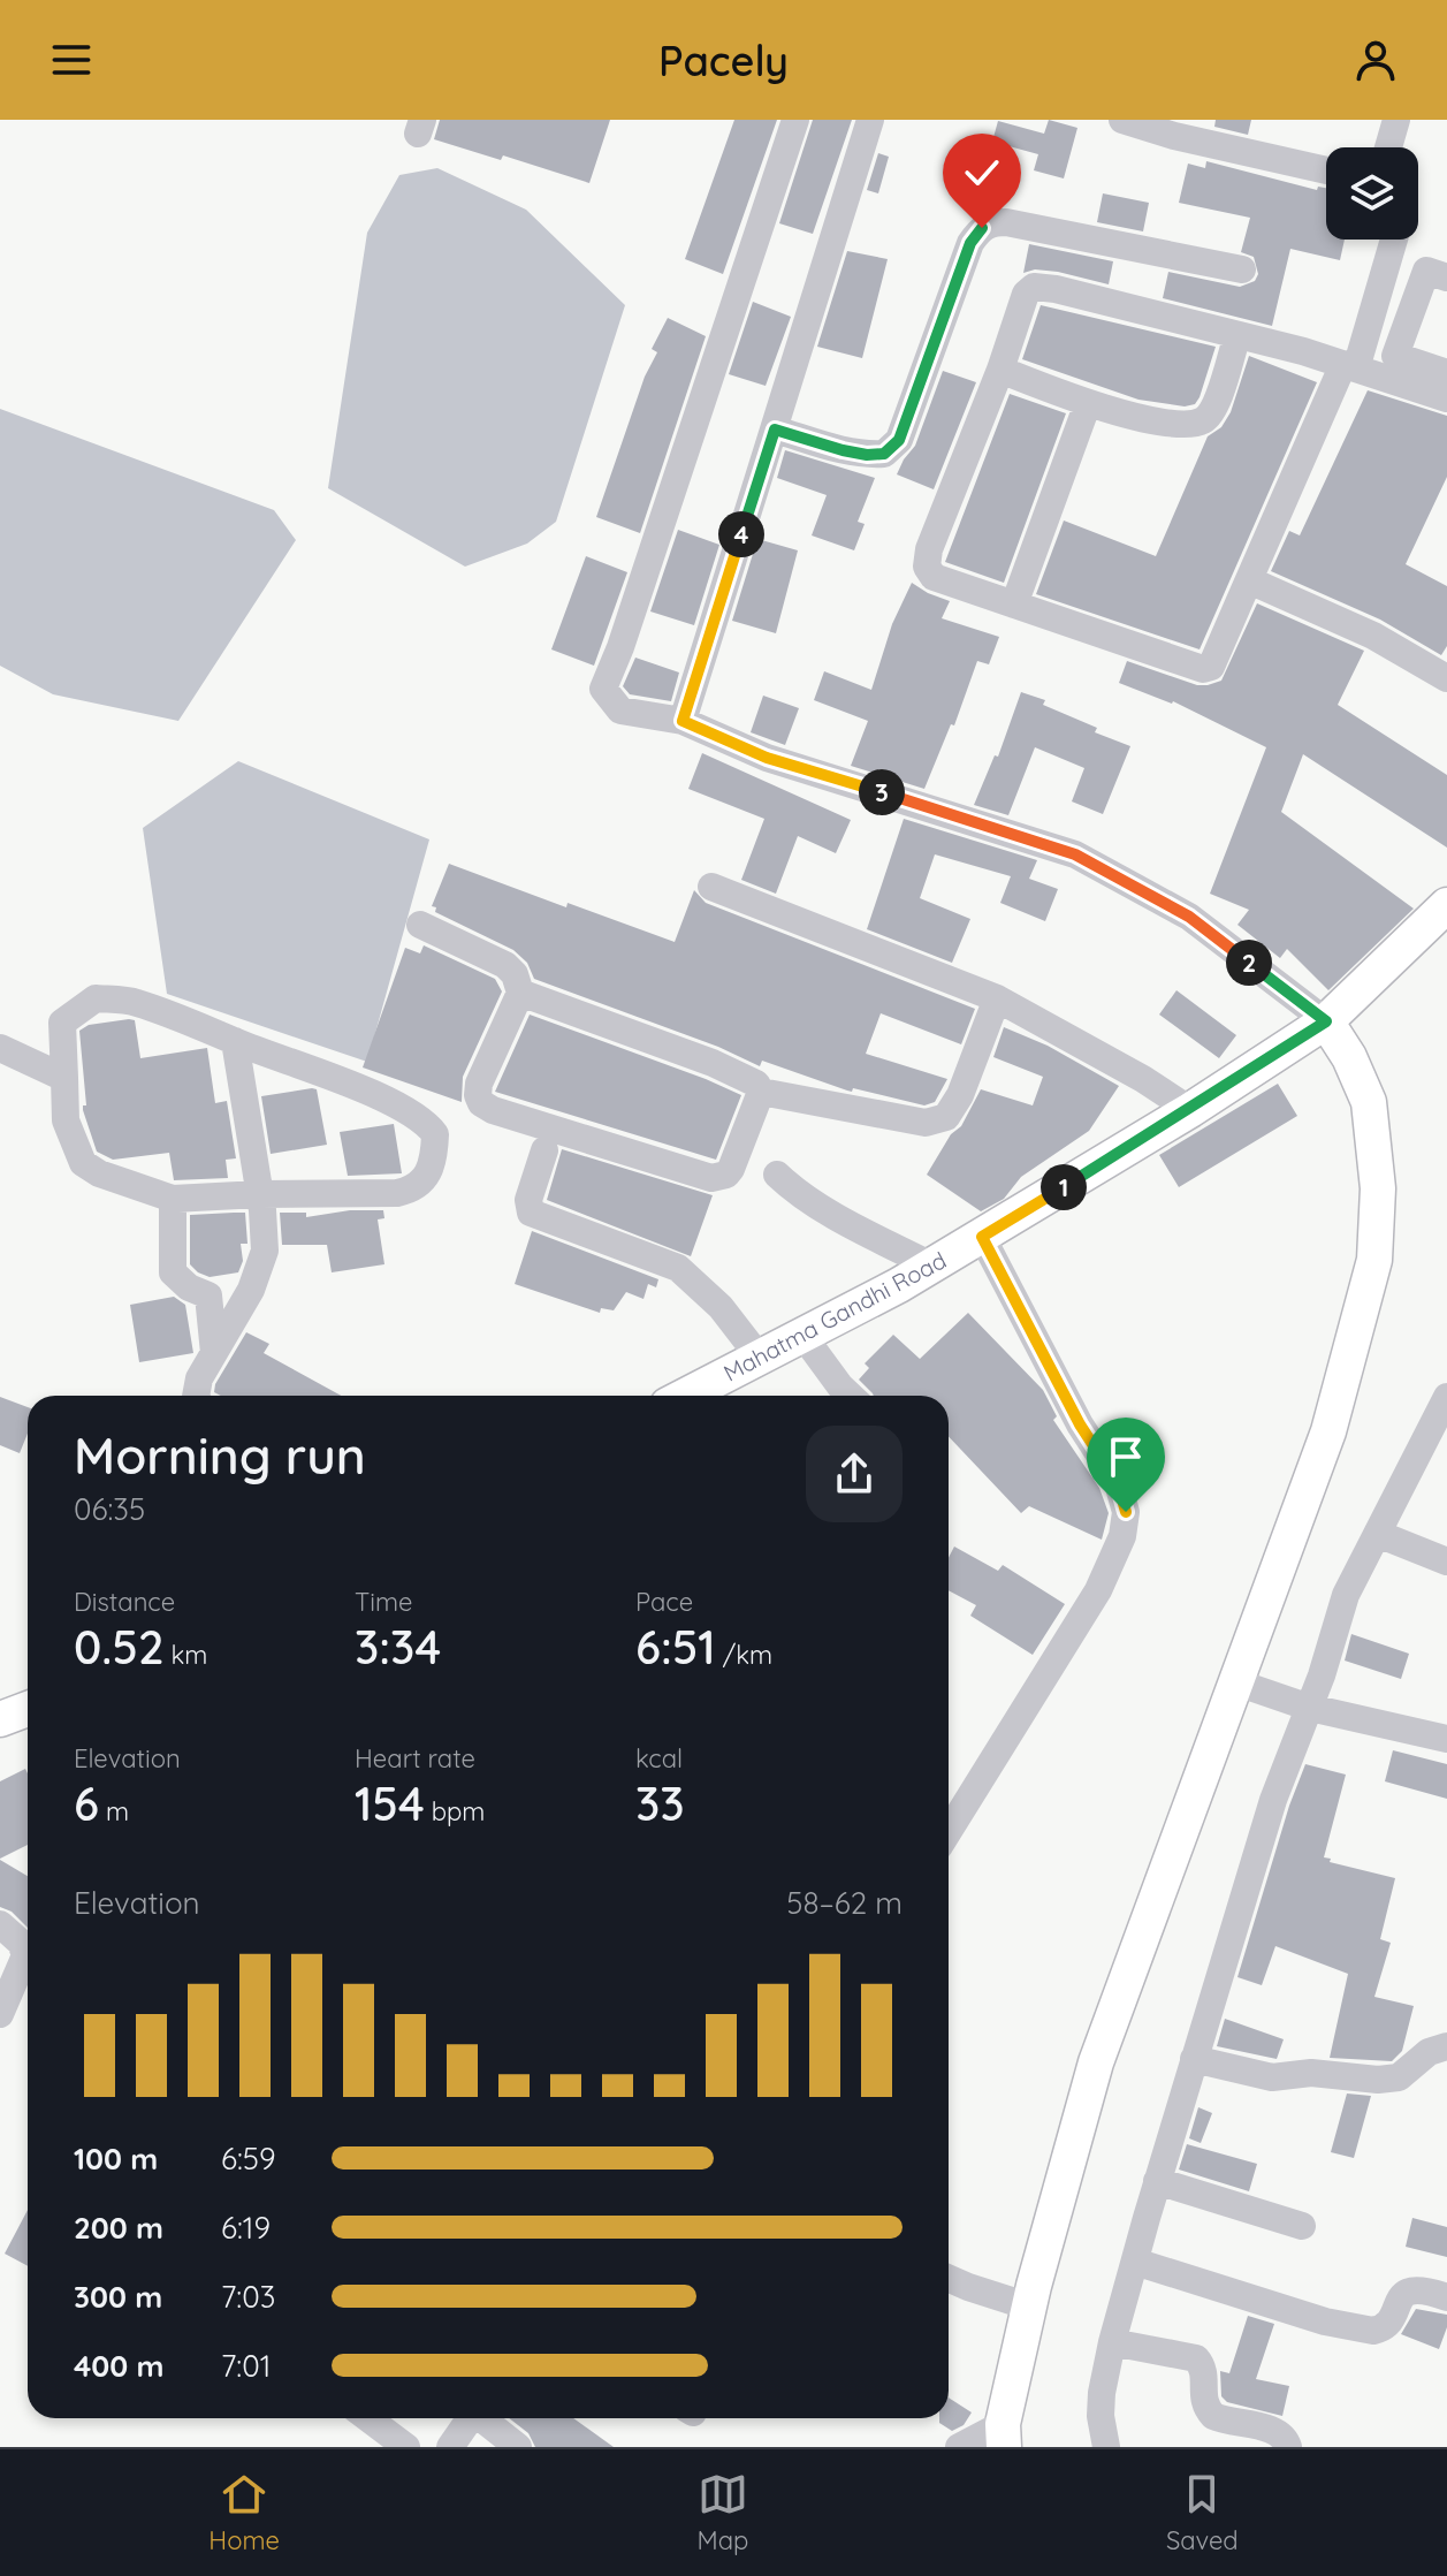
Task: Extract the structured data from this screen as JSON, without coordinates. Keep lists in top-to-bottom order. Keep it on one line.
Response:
{"streets":{"main road":["Mahatma Gandhi Road"]},"page":{"header":"Pacely","pins":["4","3","2","1"],"heading":["Morning run","06:35"],"stats":[["Distance","0.52 km"],["Time","3:34"],["Pace","6:51 /km"],["Elevation","6 m"],["Heart rate","154 bpm"],["kcal","33"]],"chart":["Elevation","58–62 m"],"list":[{"name":"100 m","note":"6:59"},{"name":"200 m","note":"6:19"},{"name":"300 m","note":"7:03"},{"name":"400 m","note":"7:01"}],"tabs":["Home","Map","Saved"]}}
